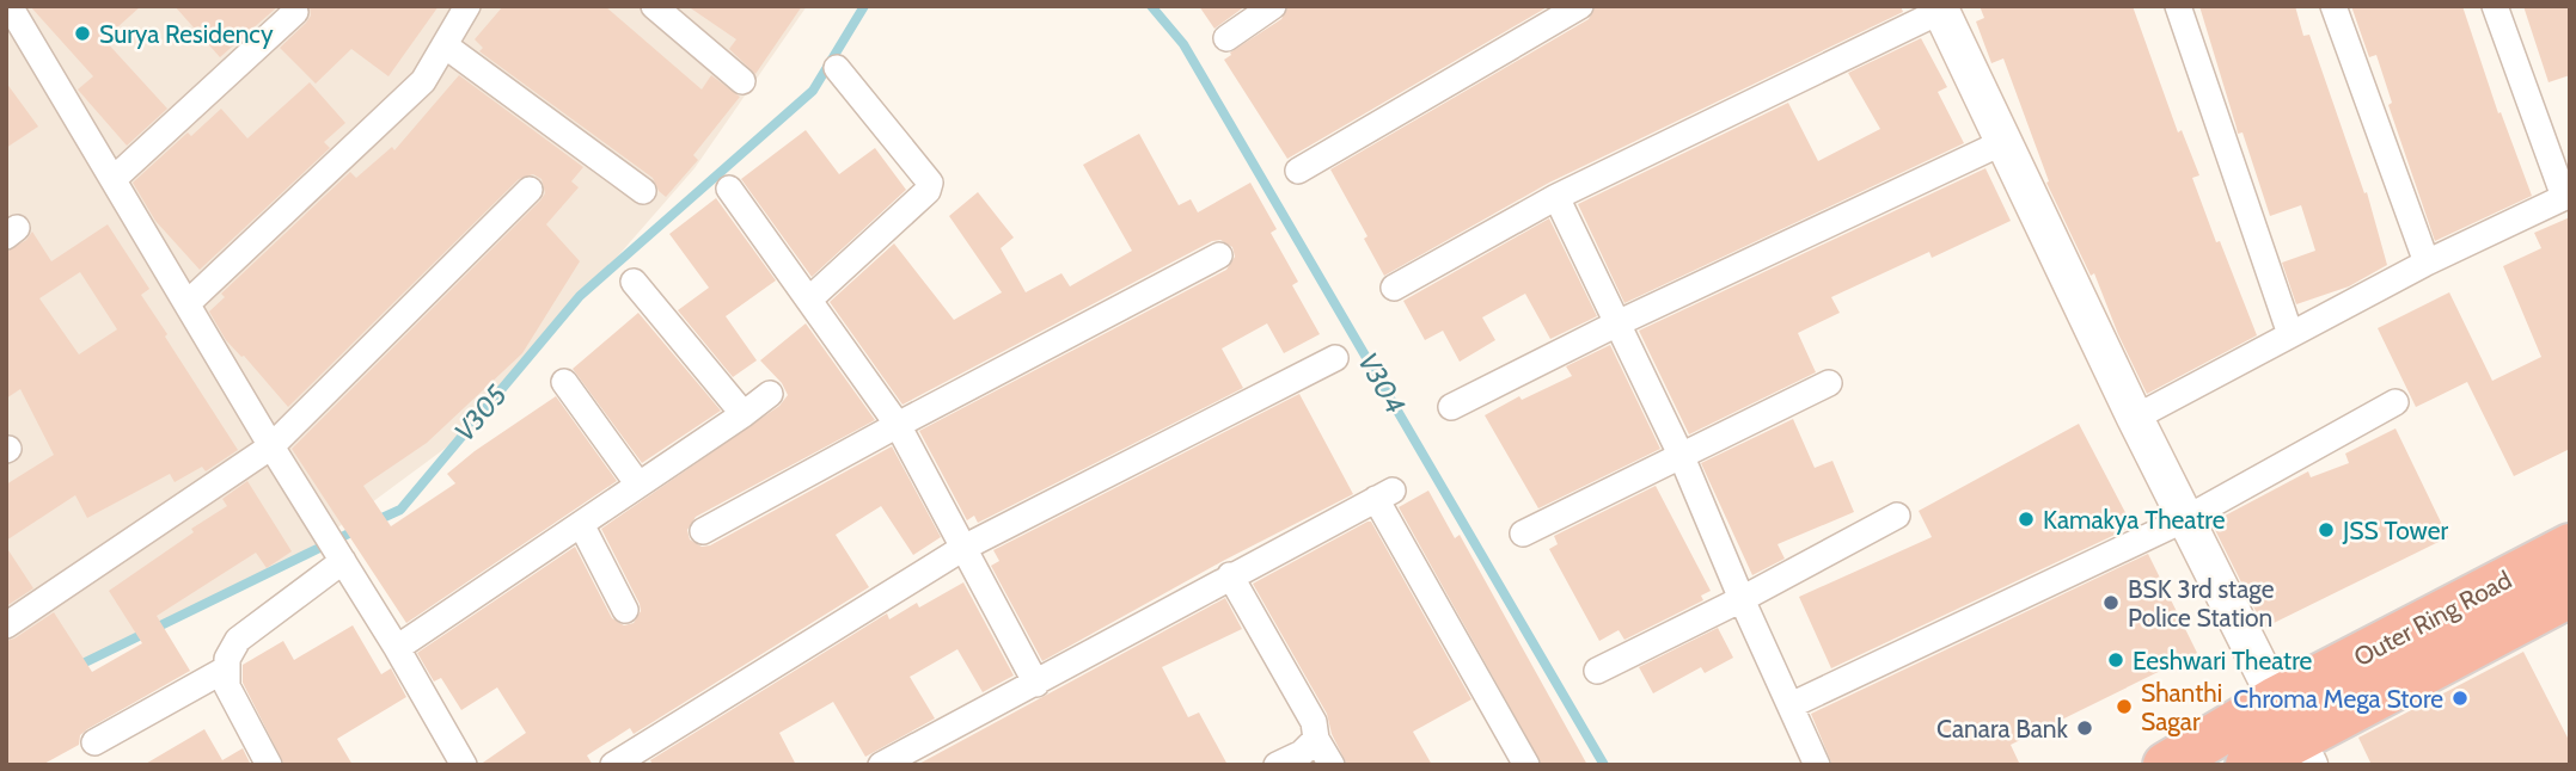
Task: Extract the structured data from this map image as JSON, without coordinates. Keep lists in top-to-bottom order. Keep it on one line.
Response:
{"streets":{"highway":["Outer Ring Road"]},"water":["V304","V305"],"places":["Surya Residency","Kamakya Theatre","JSS Tower","BSK 3rd stage Police Station","Eeshwari Theatre","Chroma Mega Store","Shanthi Sagar","Canara Bank"]}
